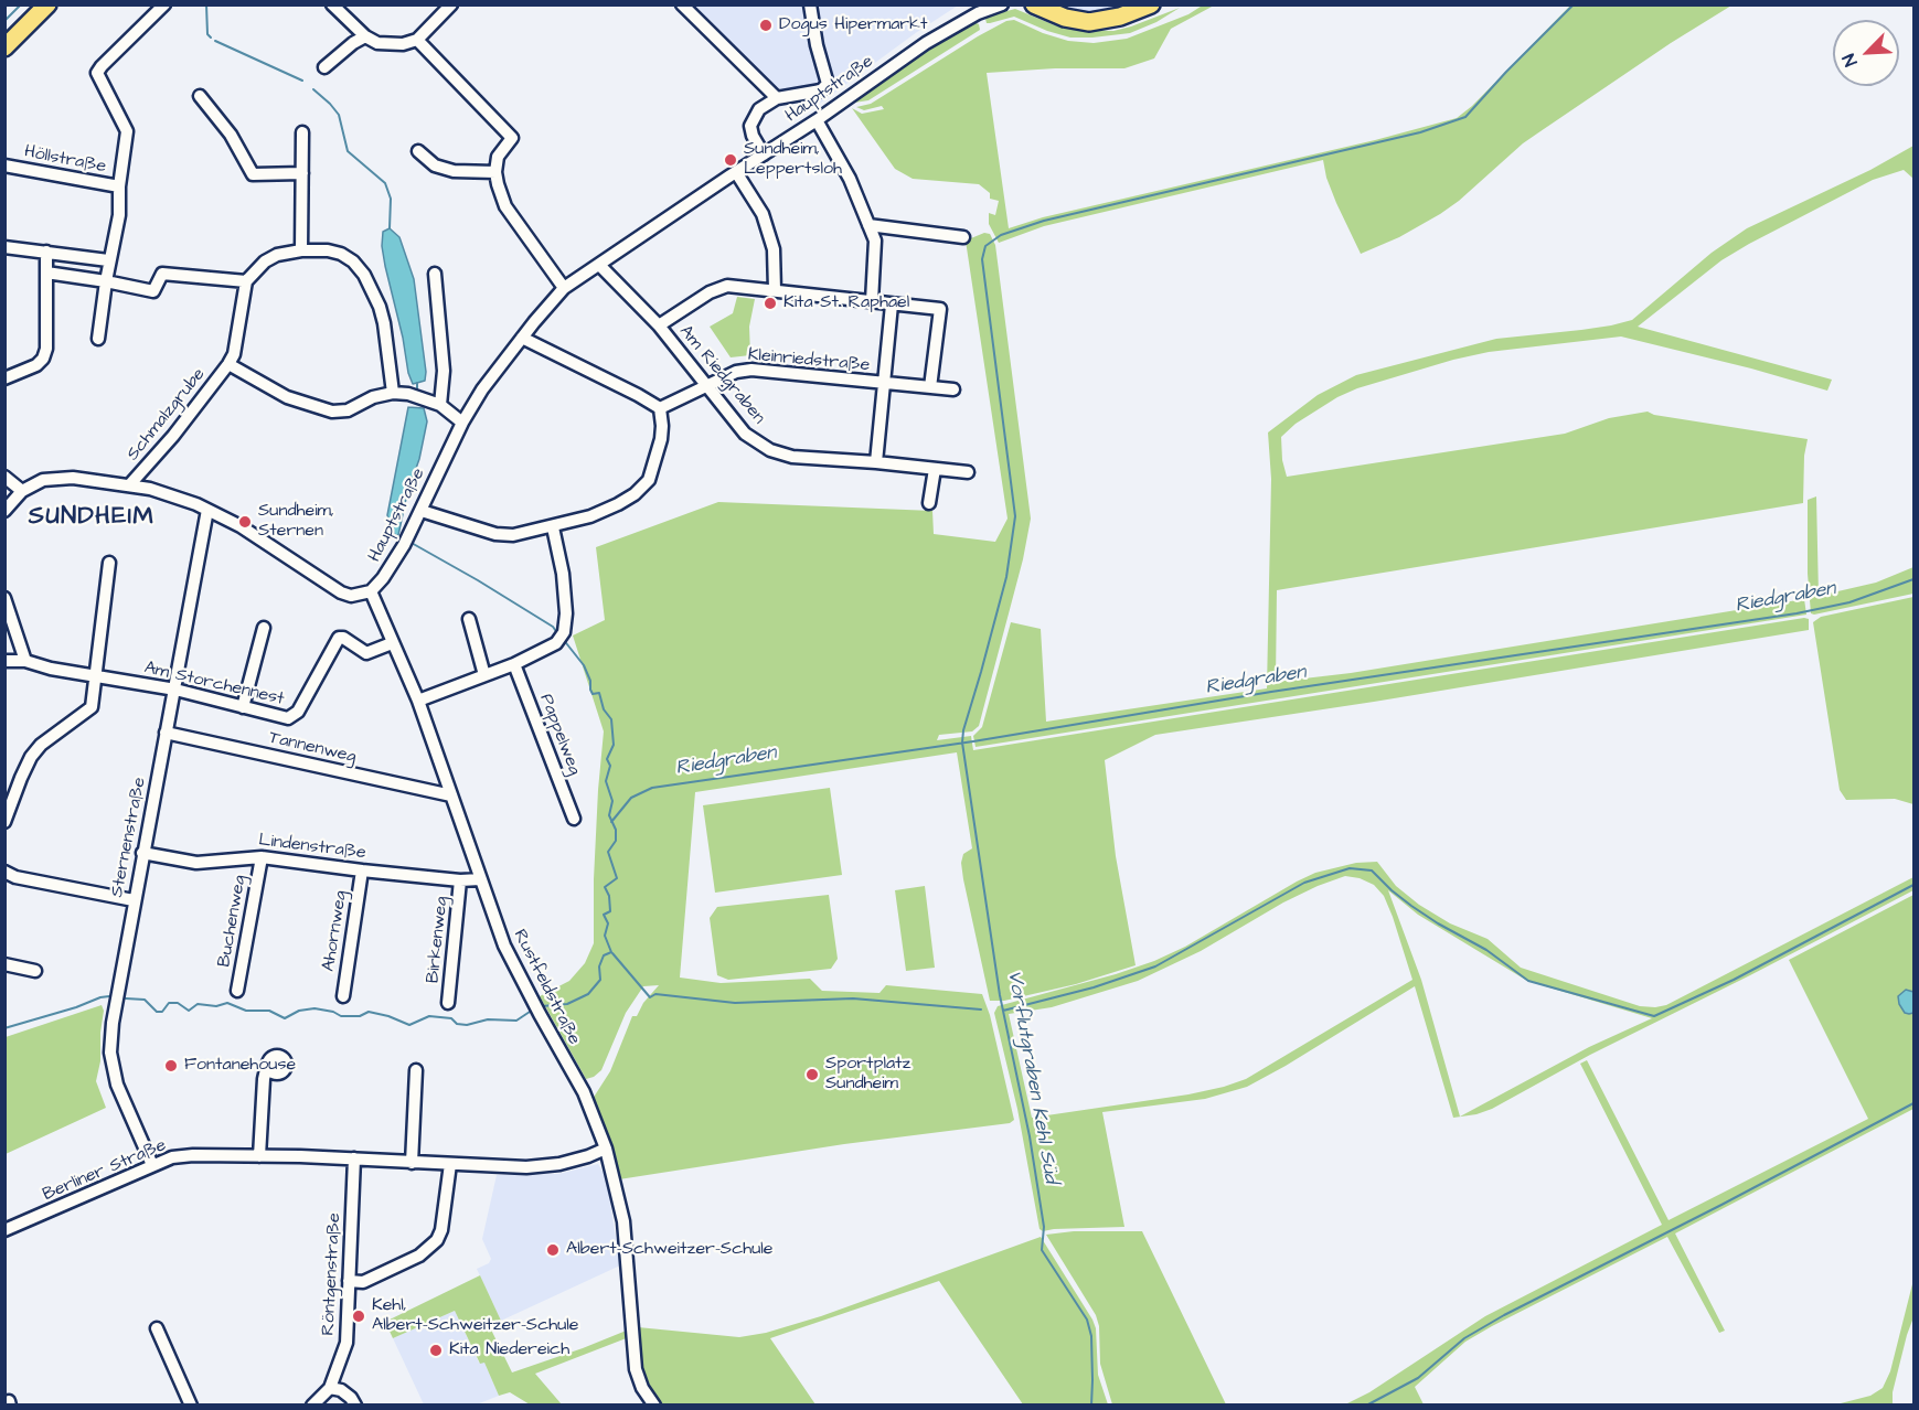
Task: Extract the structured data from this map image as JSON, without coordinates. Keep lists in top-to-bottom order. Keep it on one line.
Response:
{"streets":{"street":["Hauptstraße","Höllstraße","Kleinriedstraße","Am Riedgraben","Schmalzgrube","Am Storchennest","Pappelweg","Tannenweg","Sternenstraße","Lindenstraße","Buchenweg","Ahornweg","Birkenweg","Rustfeldstraße","Berliner Straße","Röntgenstraße"]},"crossings":[["Hauptstraße","Am Riedgraben"],["Hauptstraße","Schmalzgrube"],["Hauptstraße","Rustfeldstraße"],["Kleinriedstraße","Am Riedgraben"],["Am Storchennest","Sternenstraße"],["Am Storchennest","Rustfeldstraße"],["Tannenweg","Sternenstraße"],["Tannenweg","Rustfeldstraße"],["Sternenstraße","Lindenstraße"],["Sternenstraße","Berliner Straße"],["Lindenstraße","Buchenweg"],["Lindenstraße","Ahornweg"],["Lindenstraße","Birkenweg"],["Lindenstraße","Rustfeldstraße"],["Rustfeldstraße","Berliner Straße"],["Berliner Straße","Röntgenstraße"]],"districts":["SUNDHEIM"],"water":["Riedgraben","Vorflutgraben Kehl Süd"],"places":["Dogus Hipermarkt","Sundheim, Leppertsloh","Kita St. Raphael","Sundheim, Sternen","Fontanehouse","Sportplatz Sundheim","Albert-Schweitzer-Schule","Kehl, Albert-Schweitzer-Schule","Kita Niedereich"],"north":"bottom left"}
